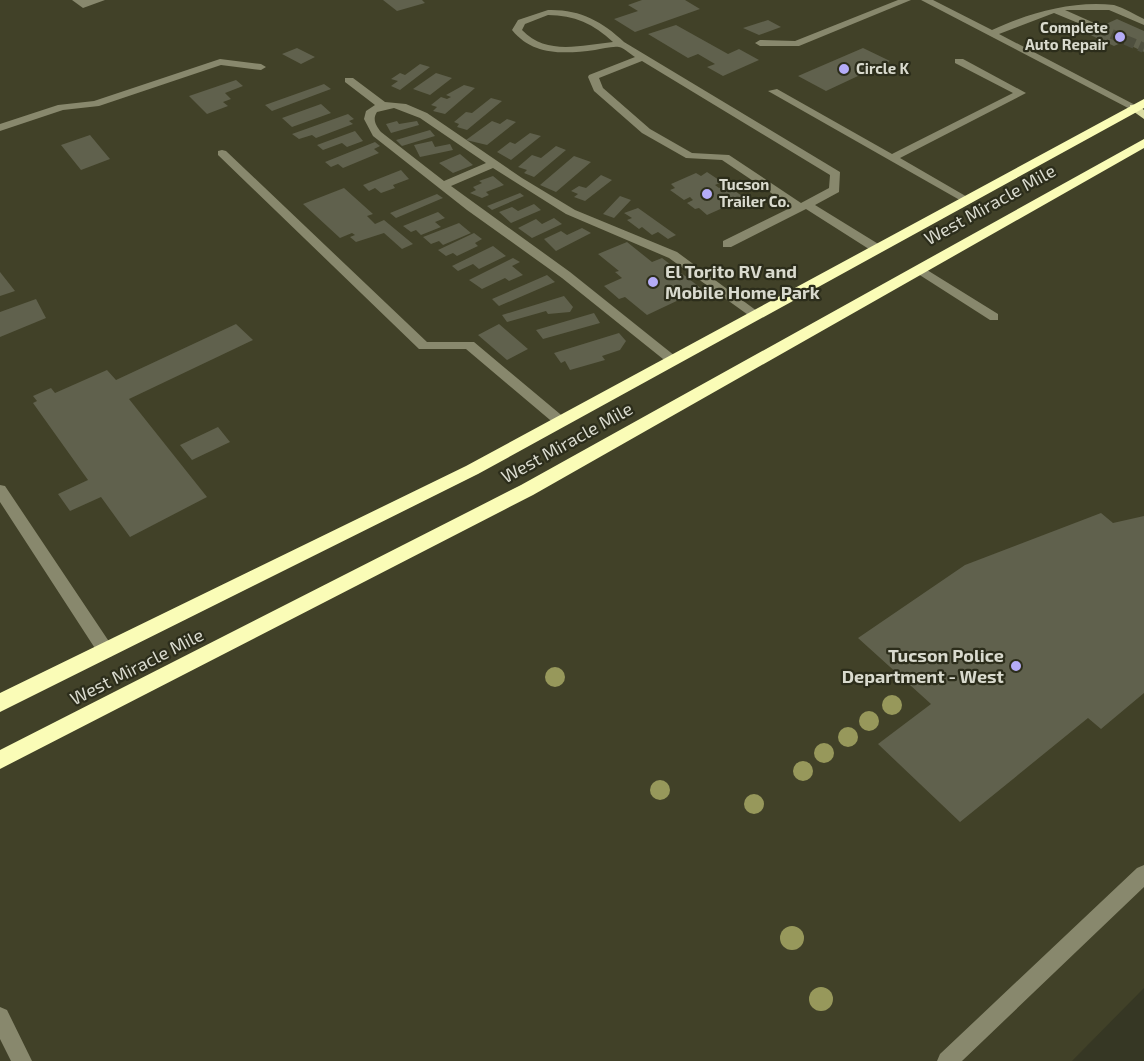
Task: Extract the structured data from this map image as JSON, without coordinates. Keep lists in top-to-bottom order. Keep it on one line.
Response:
{"streets":{"highway":["West Miracle Mile"]},"places":["Complete Auto Repair","Circle K","Tucson Trailer Co.","El Torito RV and Mobile Home Park","Tucson Police Department - West"]}
